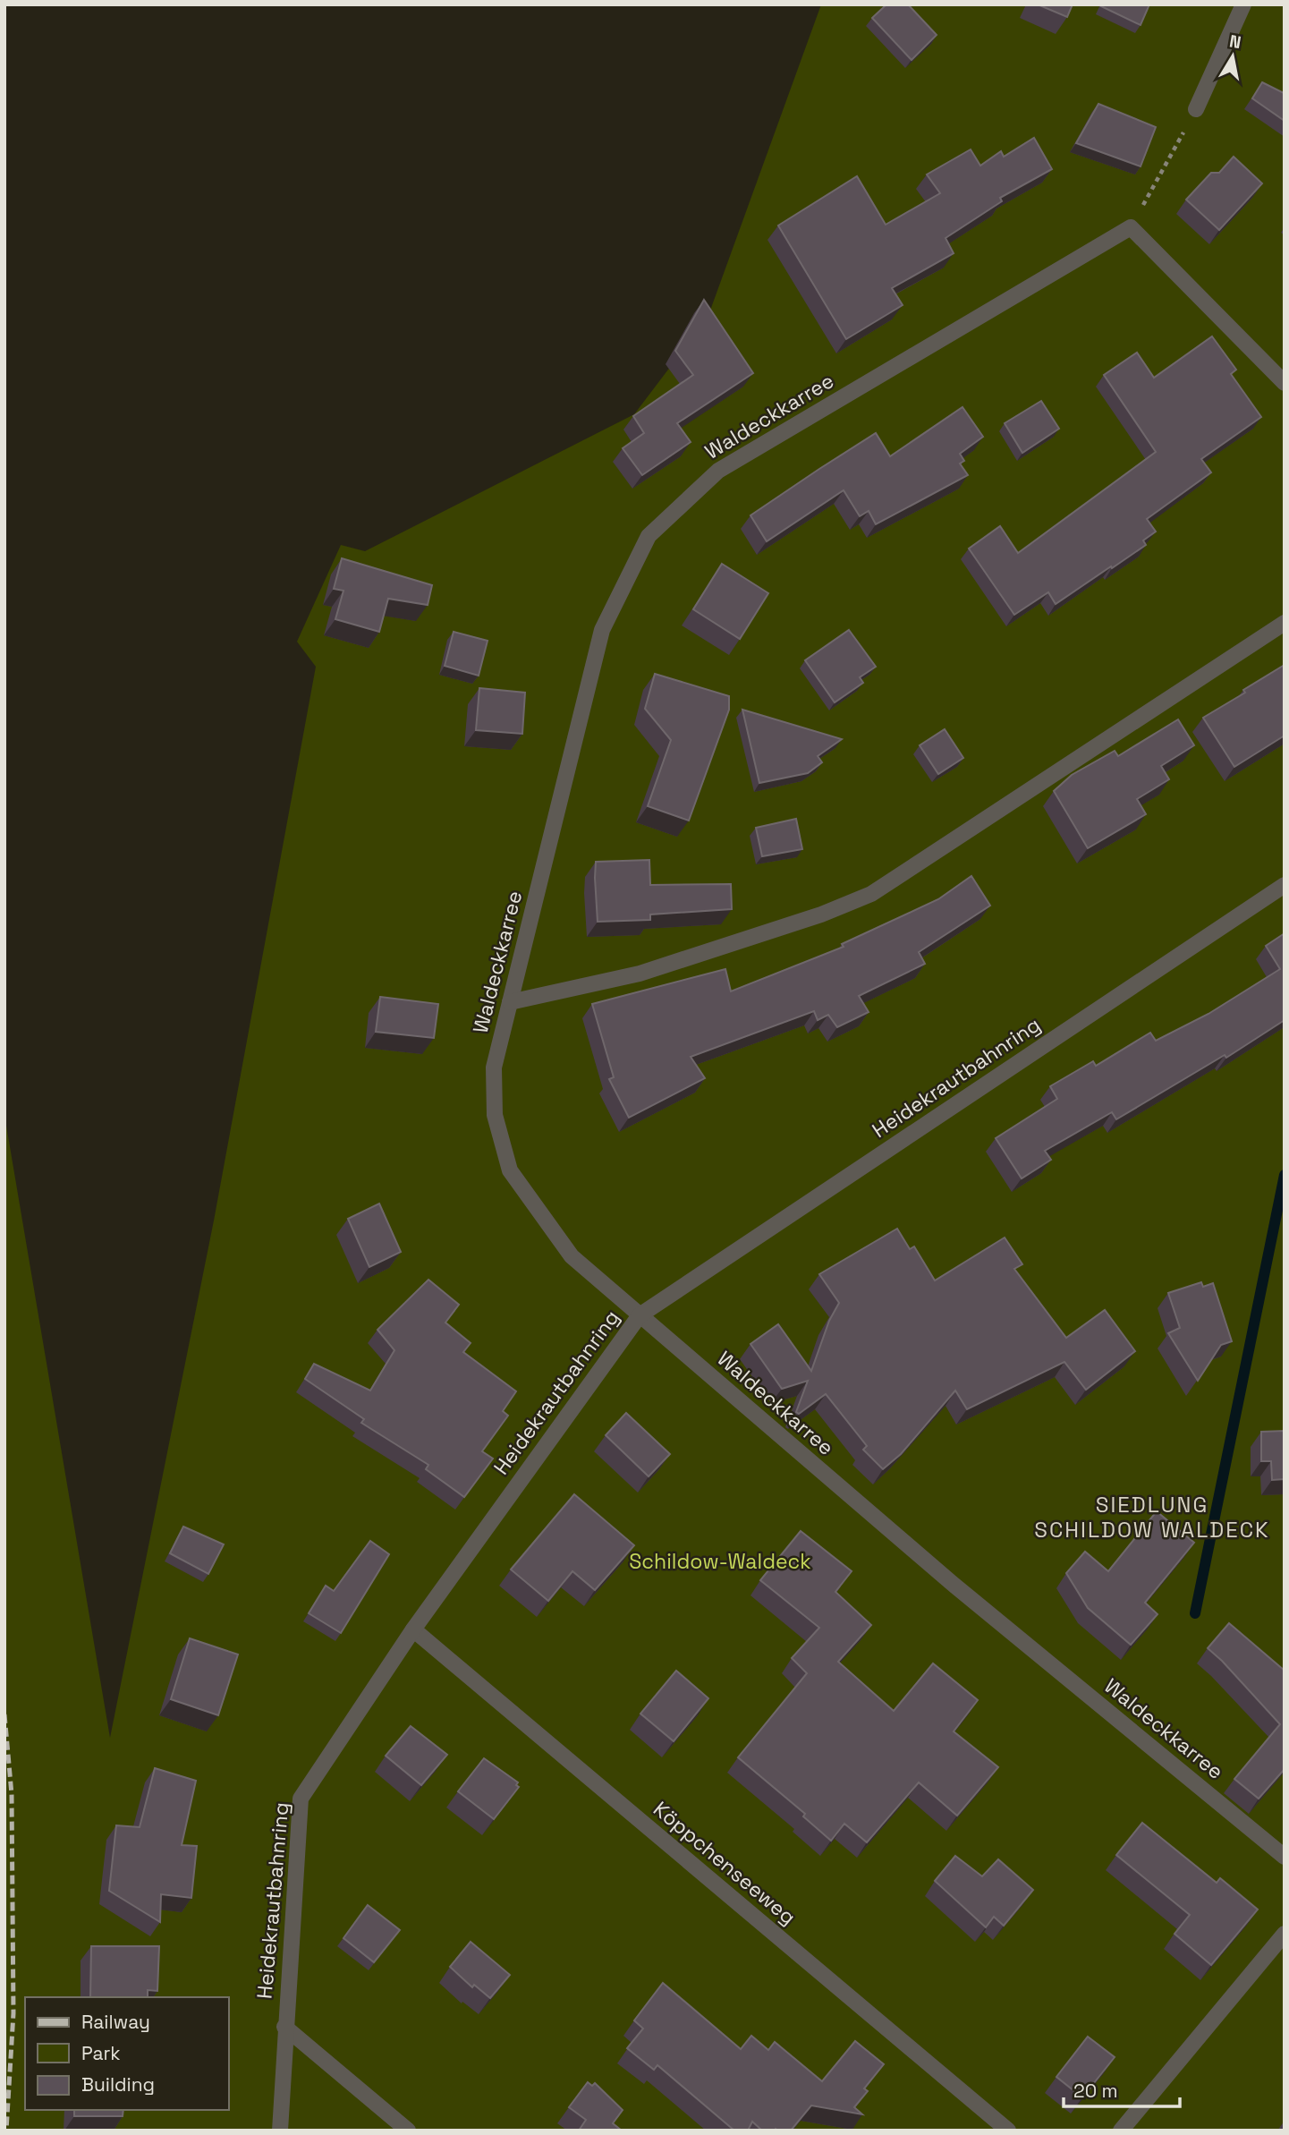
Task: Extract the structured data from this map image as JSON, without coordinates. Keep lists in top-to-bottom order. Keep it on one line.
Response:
{"streets":{"lane":["Waldeckkarree","Heidekrautbahnring","Köppchenseeweg"]},"crossings":[["Waldeckkarree","Heidekrautbahnring"],["Heidekrautbahnring","Köppchenseeweg"]],"districts":["SIEDLUNG SCHILDOW WALDECK"],"parks":["Schildow-Waldeck"],"legend":["Railway","Park","Building"],"scale_bar":"20 m","north":"top"}
